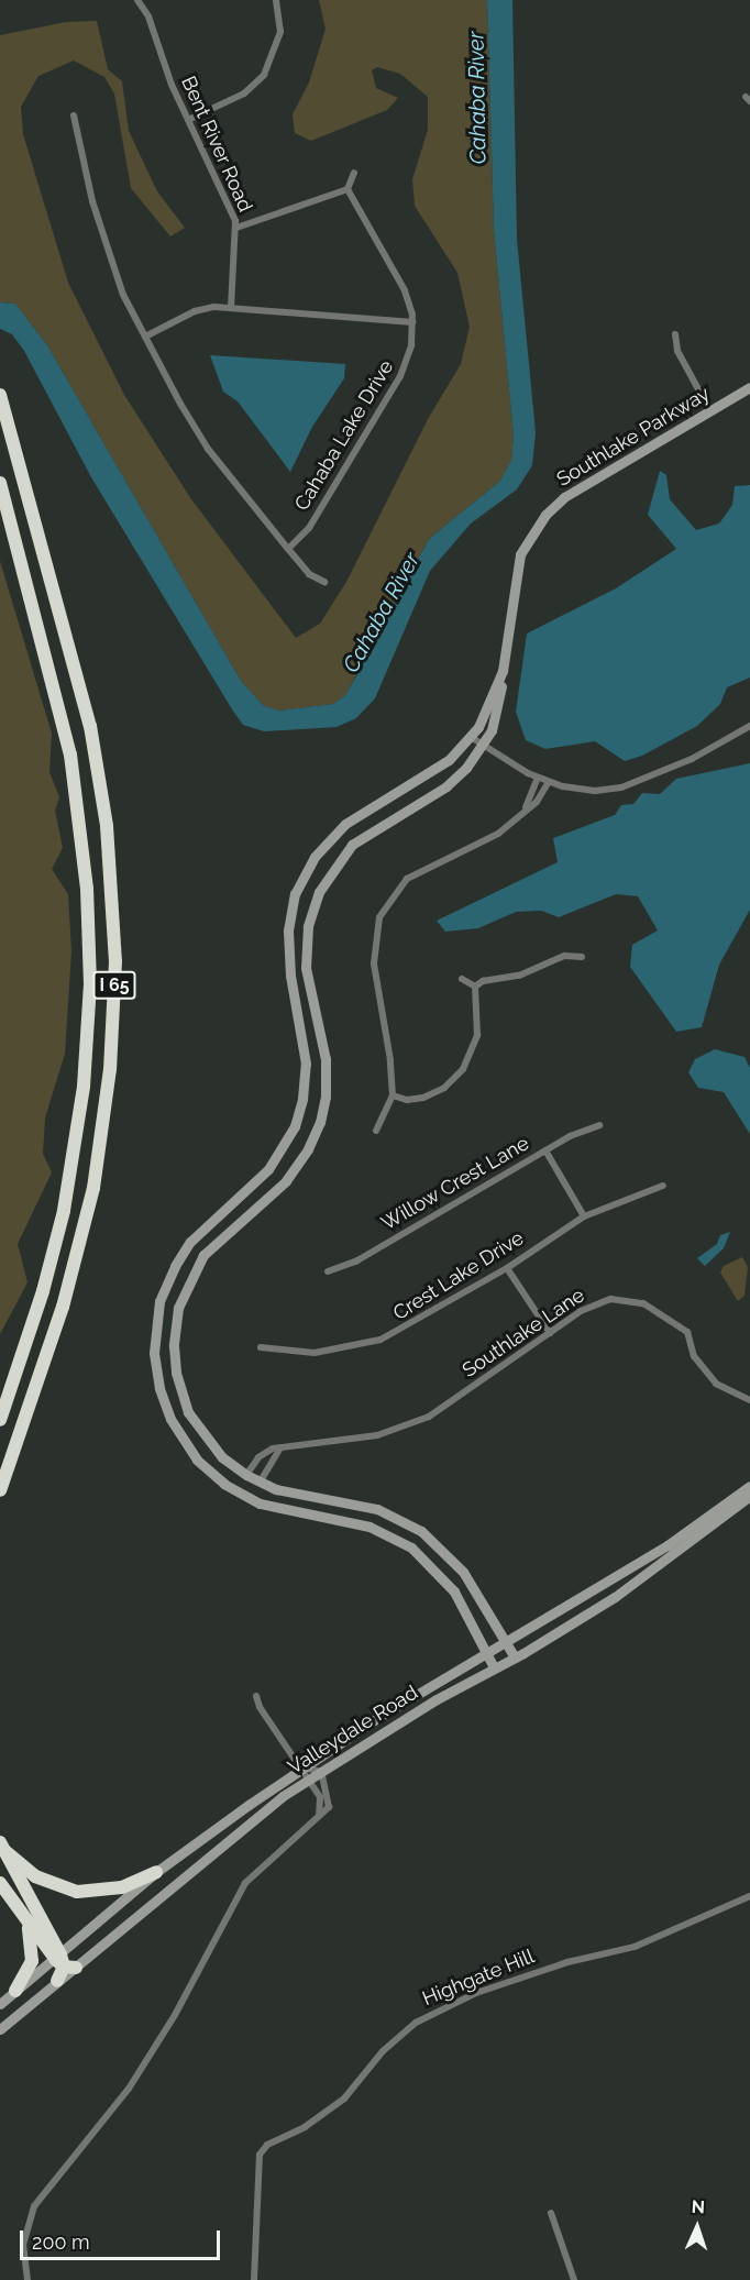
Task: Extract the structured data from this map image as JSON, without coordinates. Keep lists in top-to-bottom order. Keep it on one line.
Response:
{"streets":{"highway":["I 65"],"street":["Bent River Road","Cahaba Lake Drive","Southlake Parkway","Willow Crest Lane","Crest Lake Drive","Southlake Lane","Valleydale Road","Highgate Hill"]},"crossings":[["Southlake Parkway","Southlake Lane"],["Southlake Parkway","Valleydale Road"]],"water":["Cahaba River"],"scale_bar":"200 m","north":"top"}
